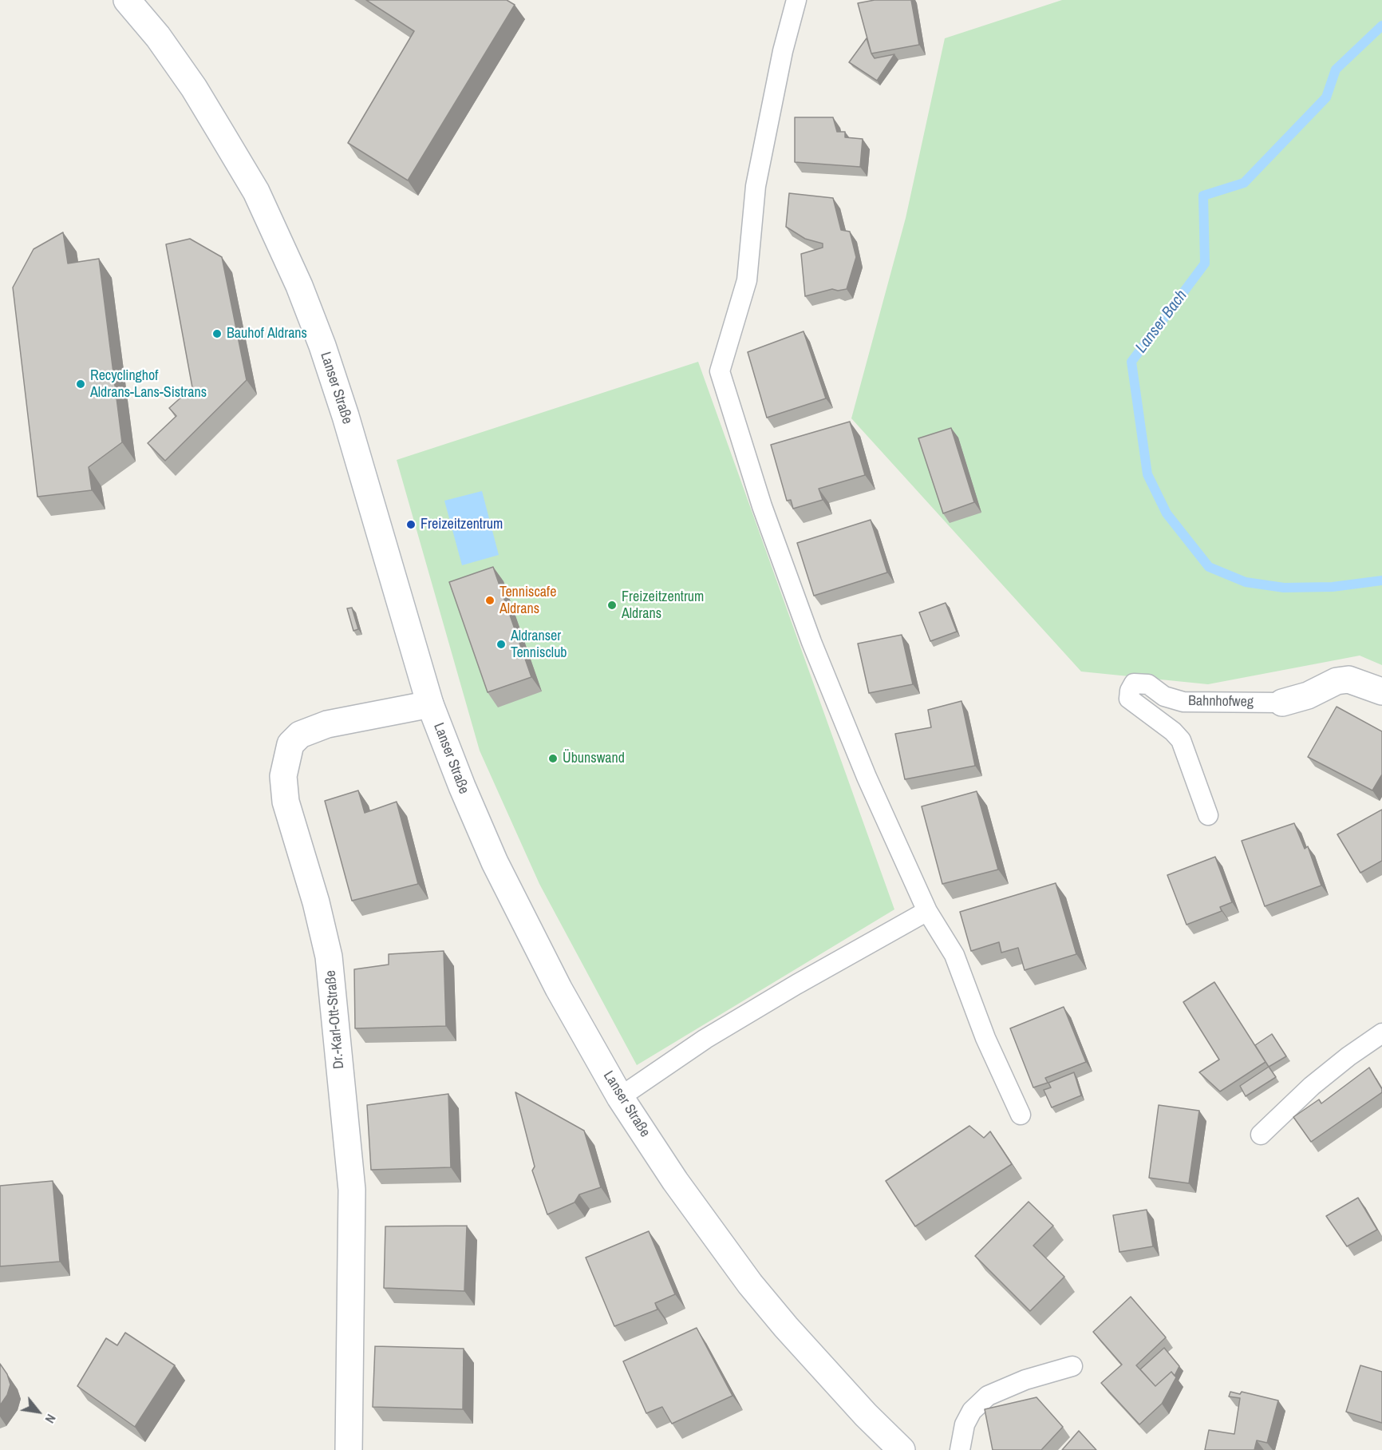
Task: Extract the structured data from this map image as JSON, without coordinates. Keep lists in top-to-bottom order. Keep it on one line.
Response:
{"streets":{"main road":["Lanser Straße","Bahnhofweg","Dr.-Karl-Ott-Straße"]},"crossings":[["Lanser Straße","Dr.-Karl-Ott-Straße"]],"water":["Lanser Bach"],"places":["Bauhof Aldrans","Recyclinghof Aldrans-Lans-Sistrans","Freizeitzentrum","Tenniscafe Aldrans","Freizeitzentrum Aldrans","Aldranser Tennisclub","Übunswand"],"north":"bottom right"}
